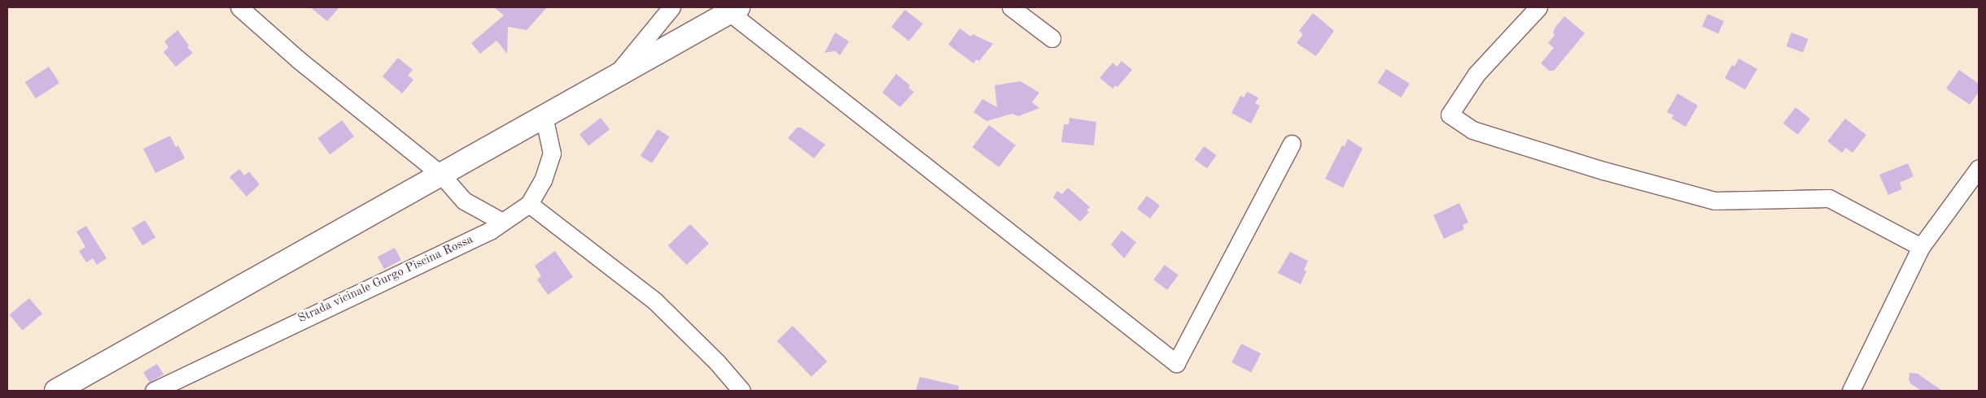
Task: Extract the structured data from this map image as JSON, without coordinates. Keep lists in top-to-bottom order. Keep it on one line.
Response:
{"streets":{"street":["Strada vicinale Gurgo Piscina Rossa"]}}
